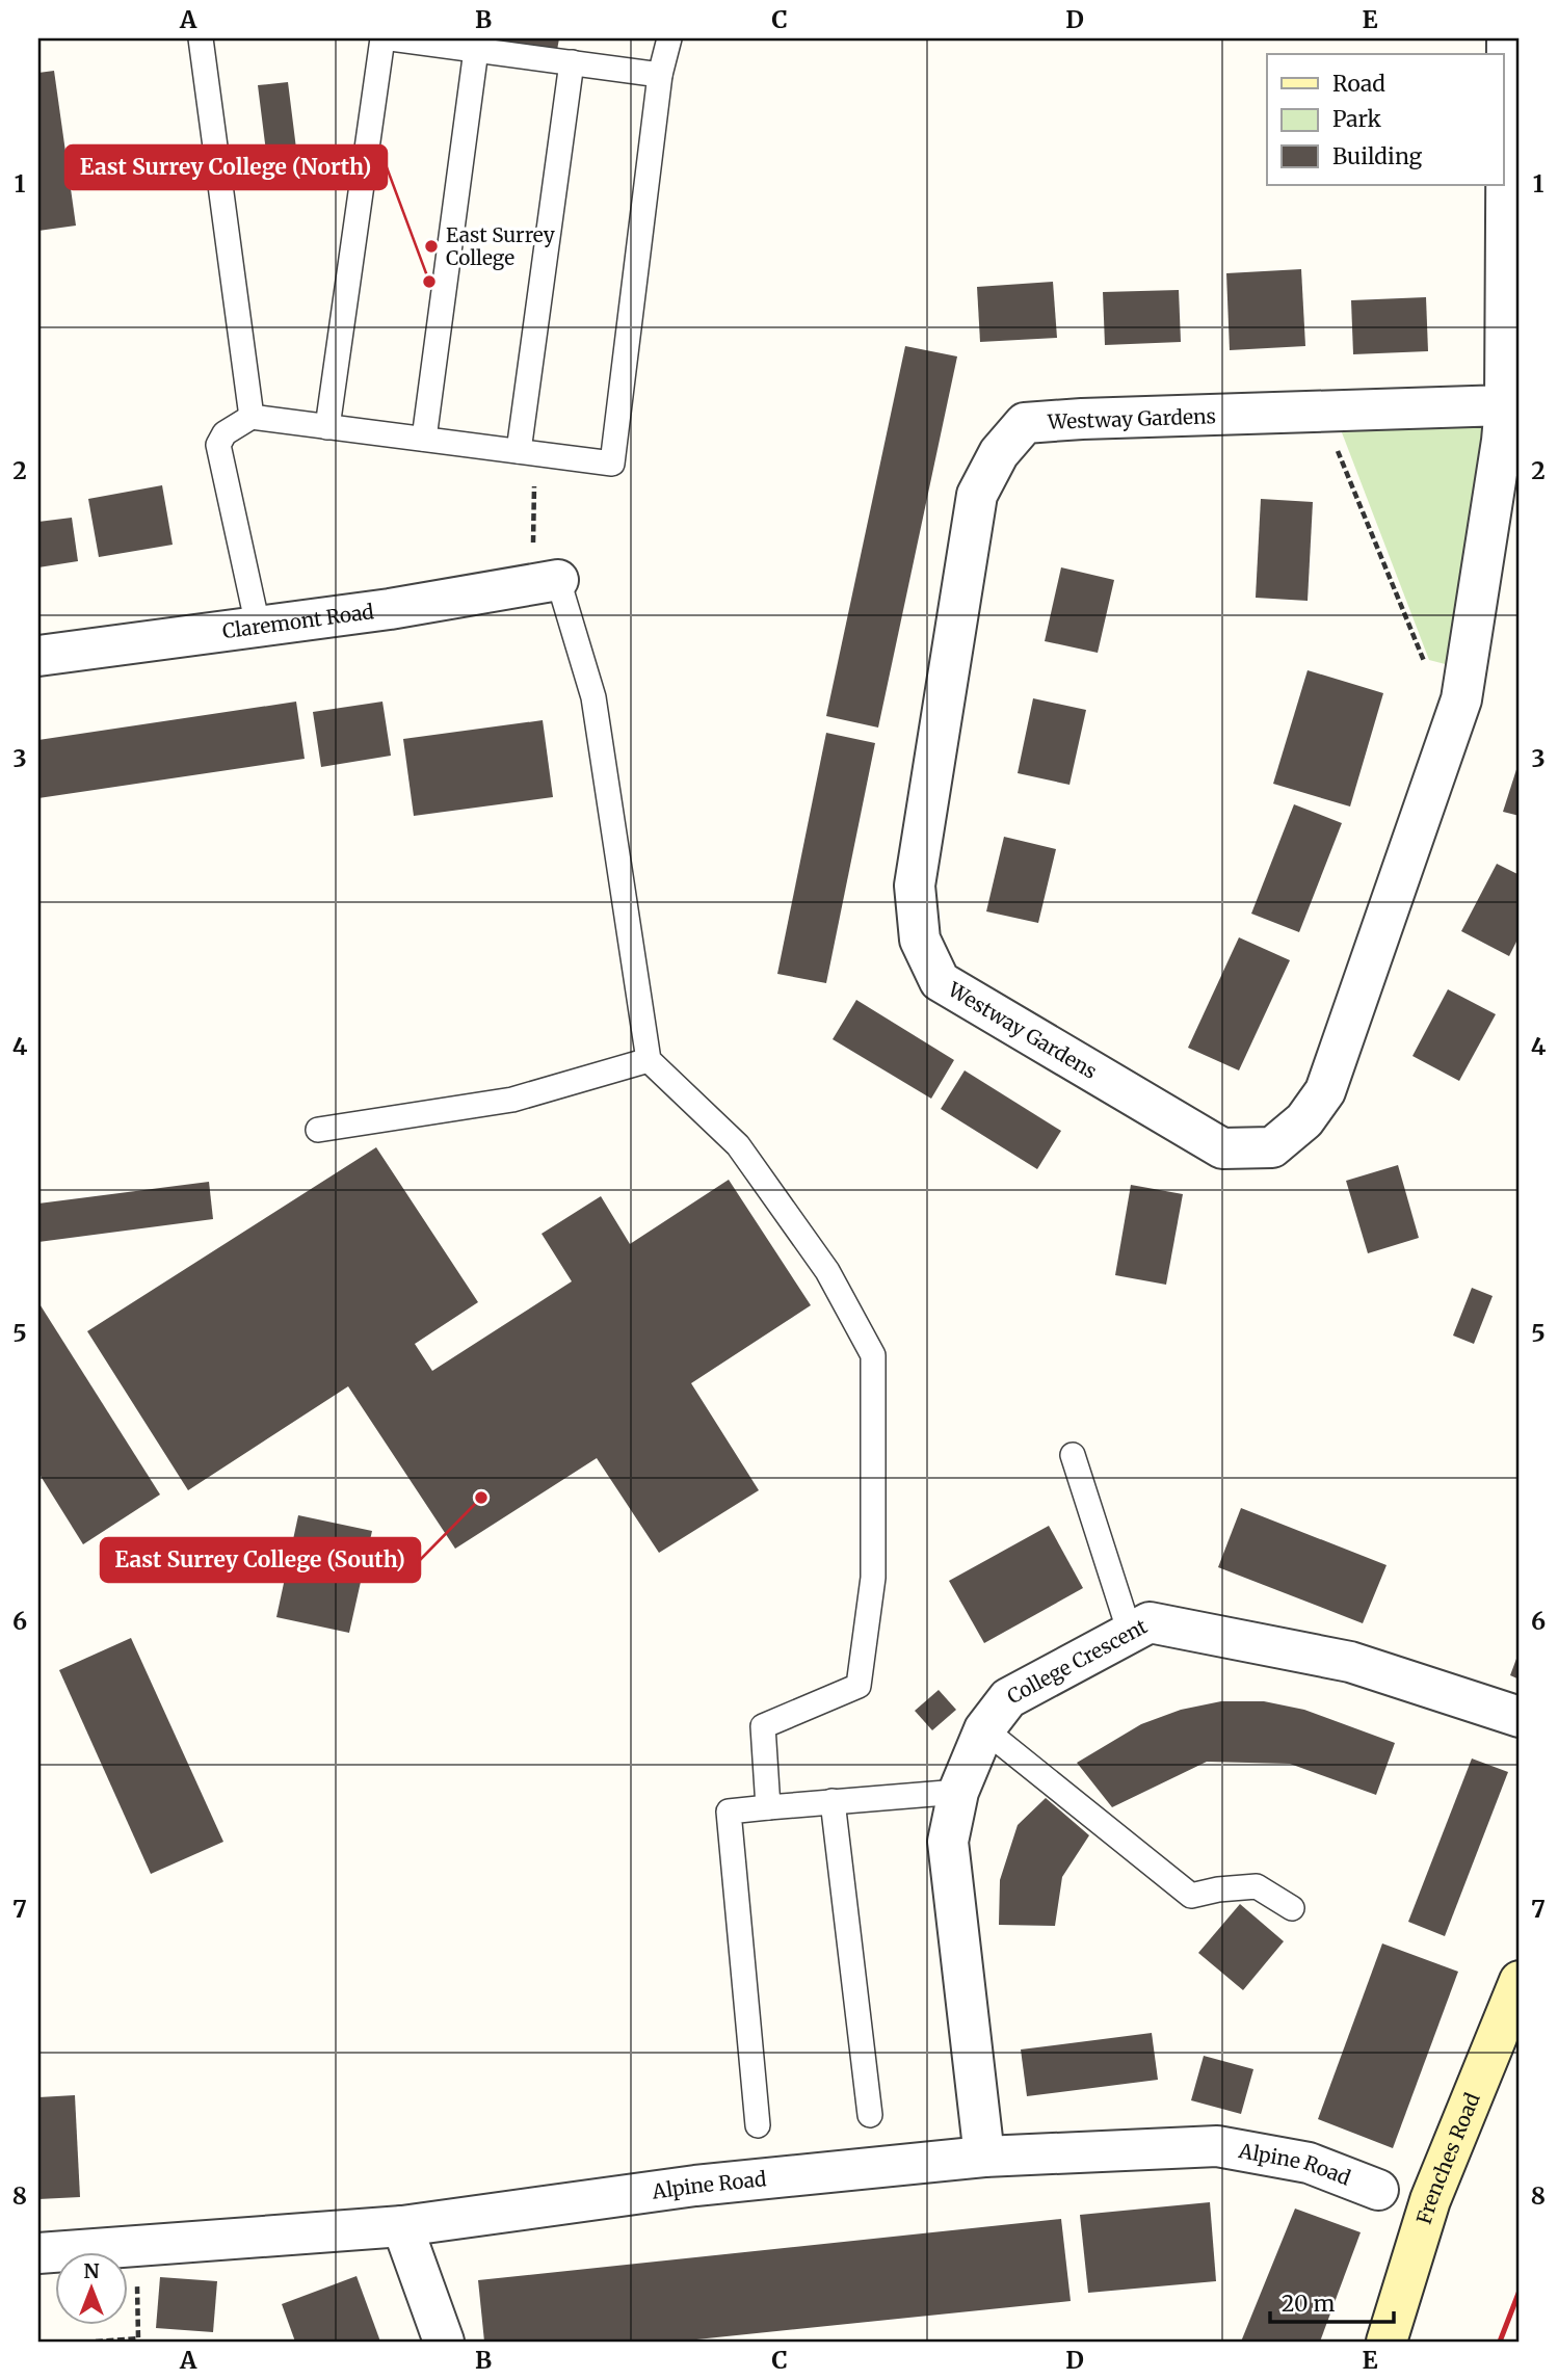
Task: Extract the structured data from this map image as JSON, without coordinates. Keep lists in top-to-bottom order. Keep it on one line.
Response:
{"streets":{"street":["Westway Gardens","Claremont Road","College Crescent","Frenches Road","Alpine Road"]},"crossings":[["College Crescent","Alpine Road"]],"places":["East Surrey College","East Surrey College (North)","East Surrey College (South)"],"legend":["Road","Park","Building"],"scale_bar":"20 m","north":"top","grid":{"columns":["A","B","C","D","E"],"rows":["1","2","3","4","5","6","7","8"]}}
